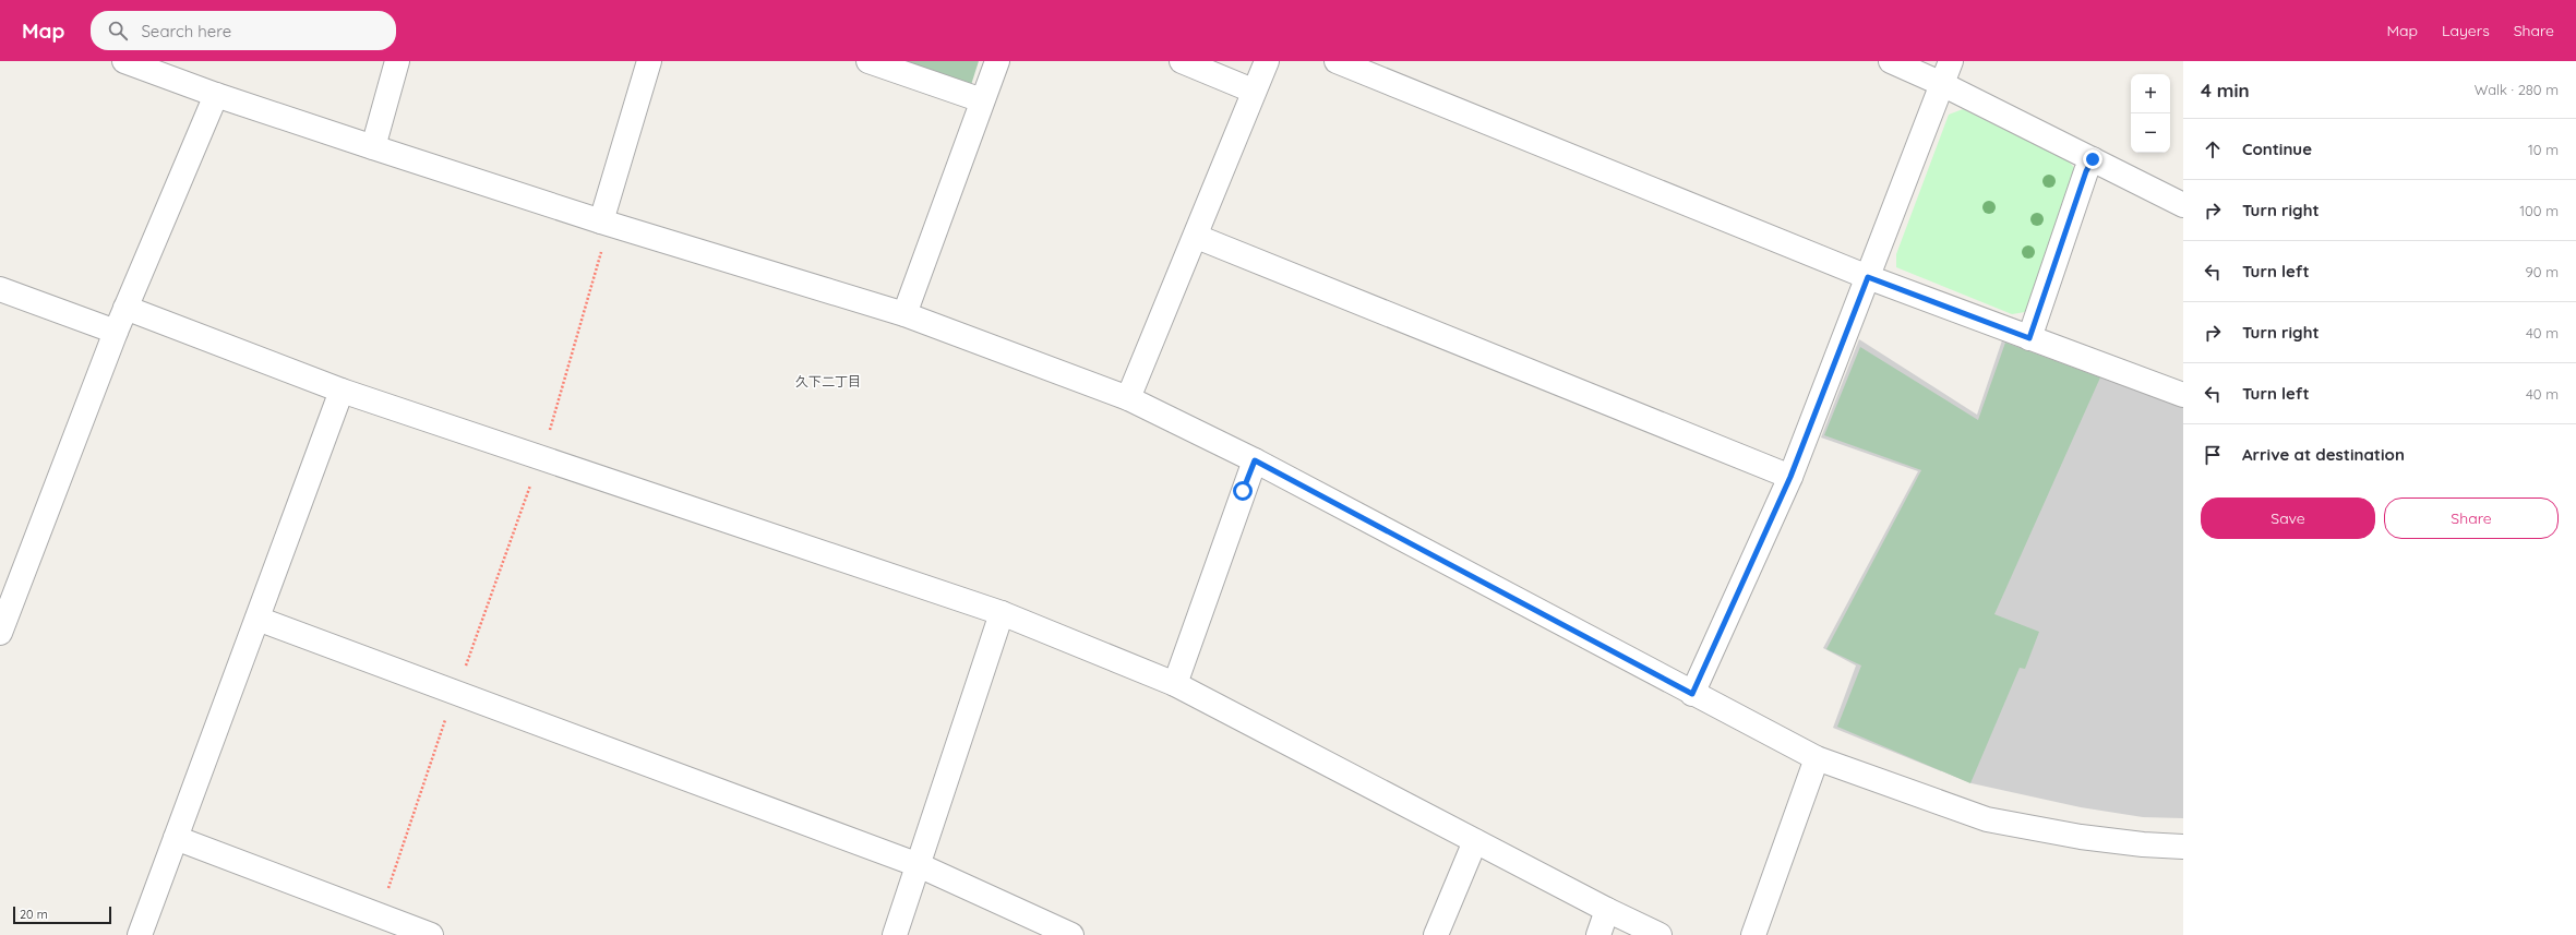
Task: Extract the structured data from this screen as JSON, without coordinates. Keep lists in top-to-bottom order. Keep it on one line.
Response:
{"districts":["久下二丁目"],"scale_bar":"20 m","page":{"header":"Map","search":"Search here","nav":["Map","Layers","Share"],"heading":["4 min","Walk · 280 m"],"map_buttons":["+","−"],"list":[["Continue","10 m"],["Turn right","100 m"],["Turn left","90 m"],["Turn right","40 m"],["Turn left","40 m"],"Arrive at destination"],"buttons":["Save","Share"],"scale":"20 m"}}
